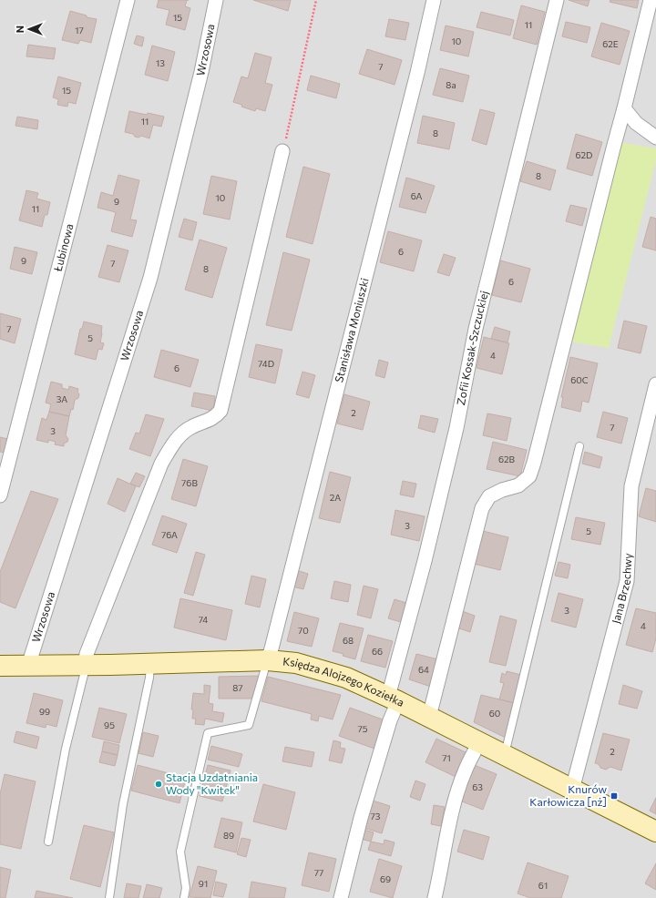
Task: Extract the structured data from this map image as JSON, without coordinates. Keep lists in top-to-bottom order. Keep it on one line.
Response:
{"streets":{"street":["Wrzosowa","Łubinowa","Stanisława Moniuszki","Zofii Kossak-Szczuckiej","Jana Brzechwy","Księdza Alojzego Koziełka"]},"crossings":[["Wrzosowa","Księdza Alojzego Koziełka"],["Stanisława Moniuszki","Księdza Alojzego Koziełka"],["Zofii Kossak-Szczuckiej","Księdza Alojzego Koziełka"],["Jana Brzechwy","Księdza Alojzego Koziełka"]],"places":{"other":["Stacja Uzdatniania Wody \"Kwitek\""],"transit":["Knurów Karłowicza [nż]"]},"house_numbers":["15","11","17","10","62E","13","7","8a","15","11","8","62D","8","6A","10","9","11","6","9","7","8","6","7","5","4","74D","6","60C","3A","2","7","3","62B","76B","2A","3","5","76A","3","74","4","70","68","66","64","87","99","60","95","75","2","71","63","73","89","77","69","91","61"],"north":"left"}
